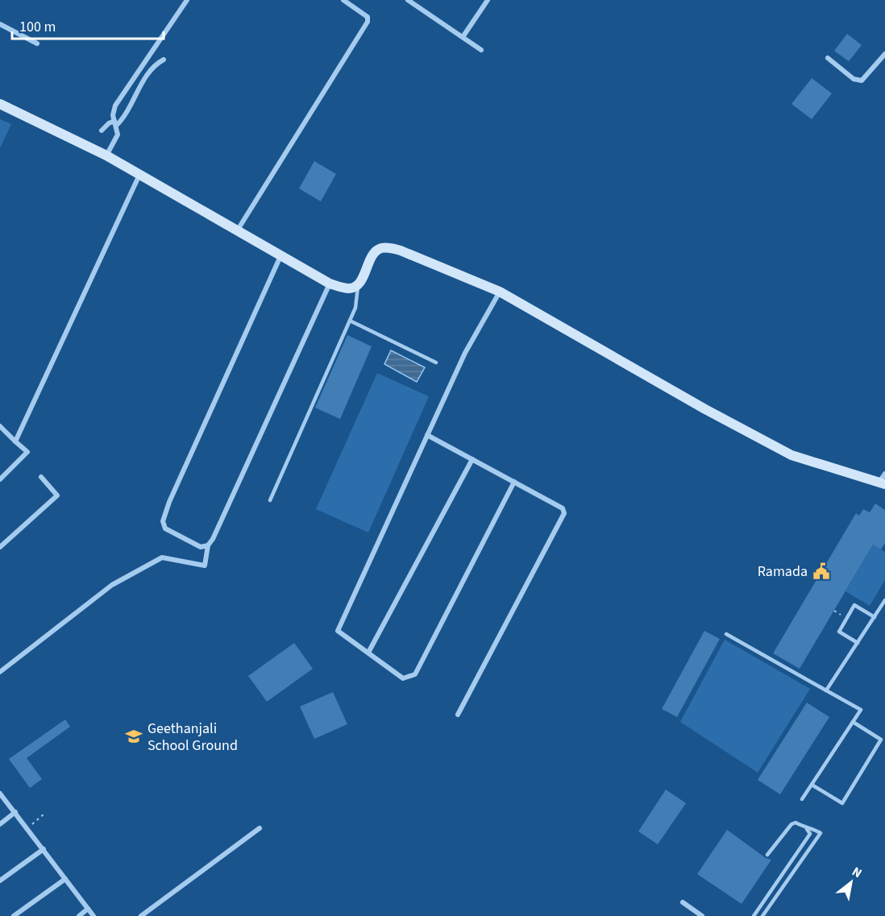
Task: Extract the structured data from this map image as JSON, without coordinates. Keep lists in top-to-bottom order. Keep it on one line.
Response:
{"places":{"public building":["Ramada"],"school or university":["Geethanjali School Ground"]},"scale_bar":"100 m","north":"top right"}
